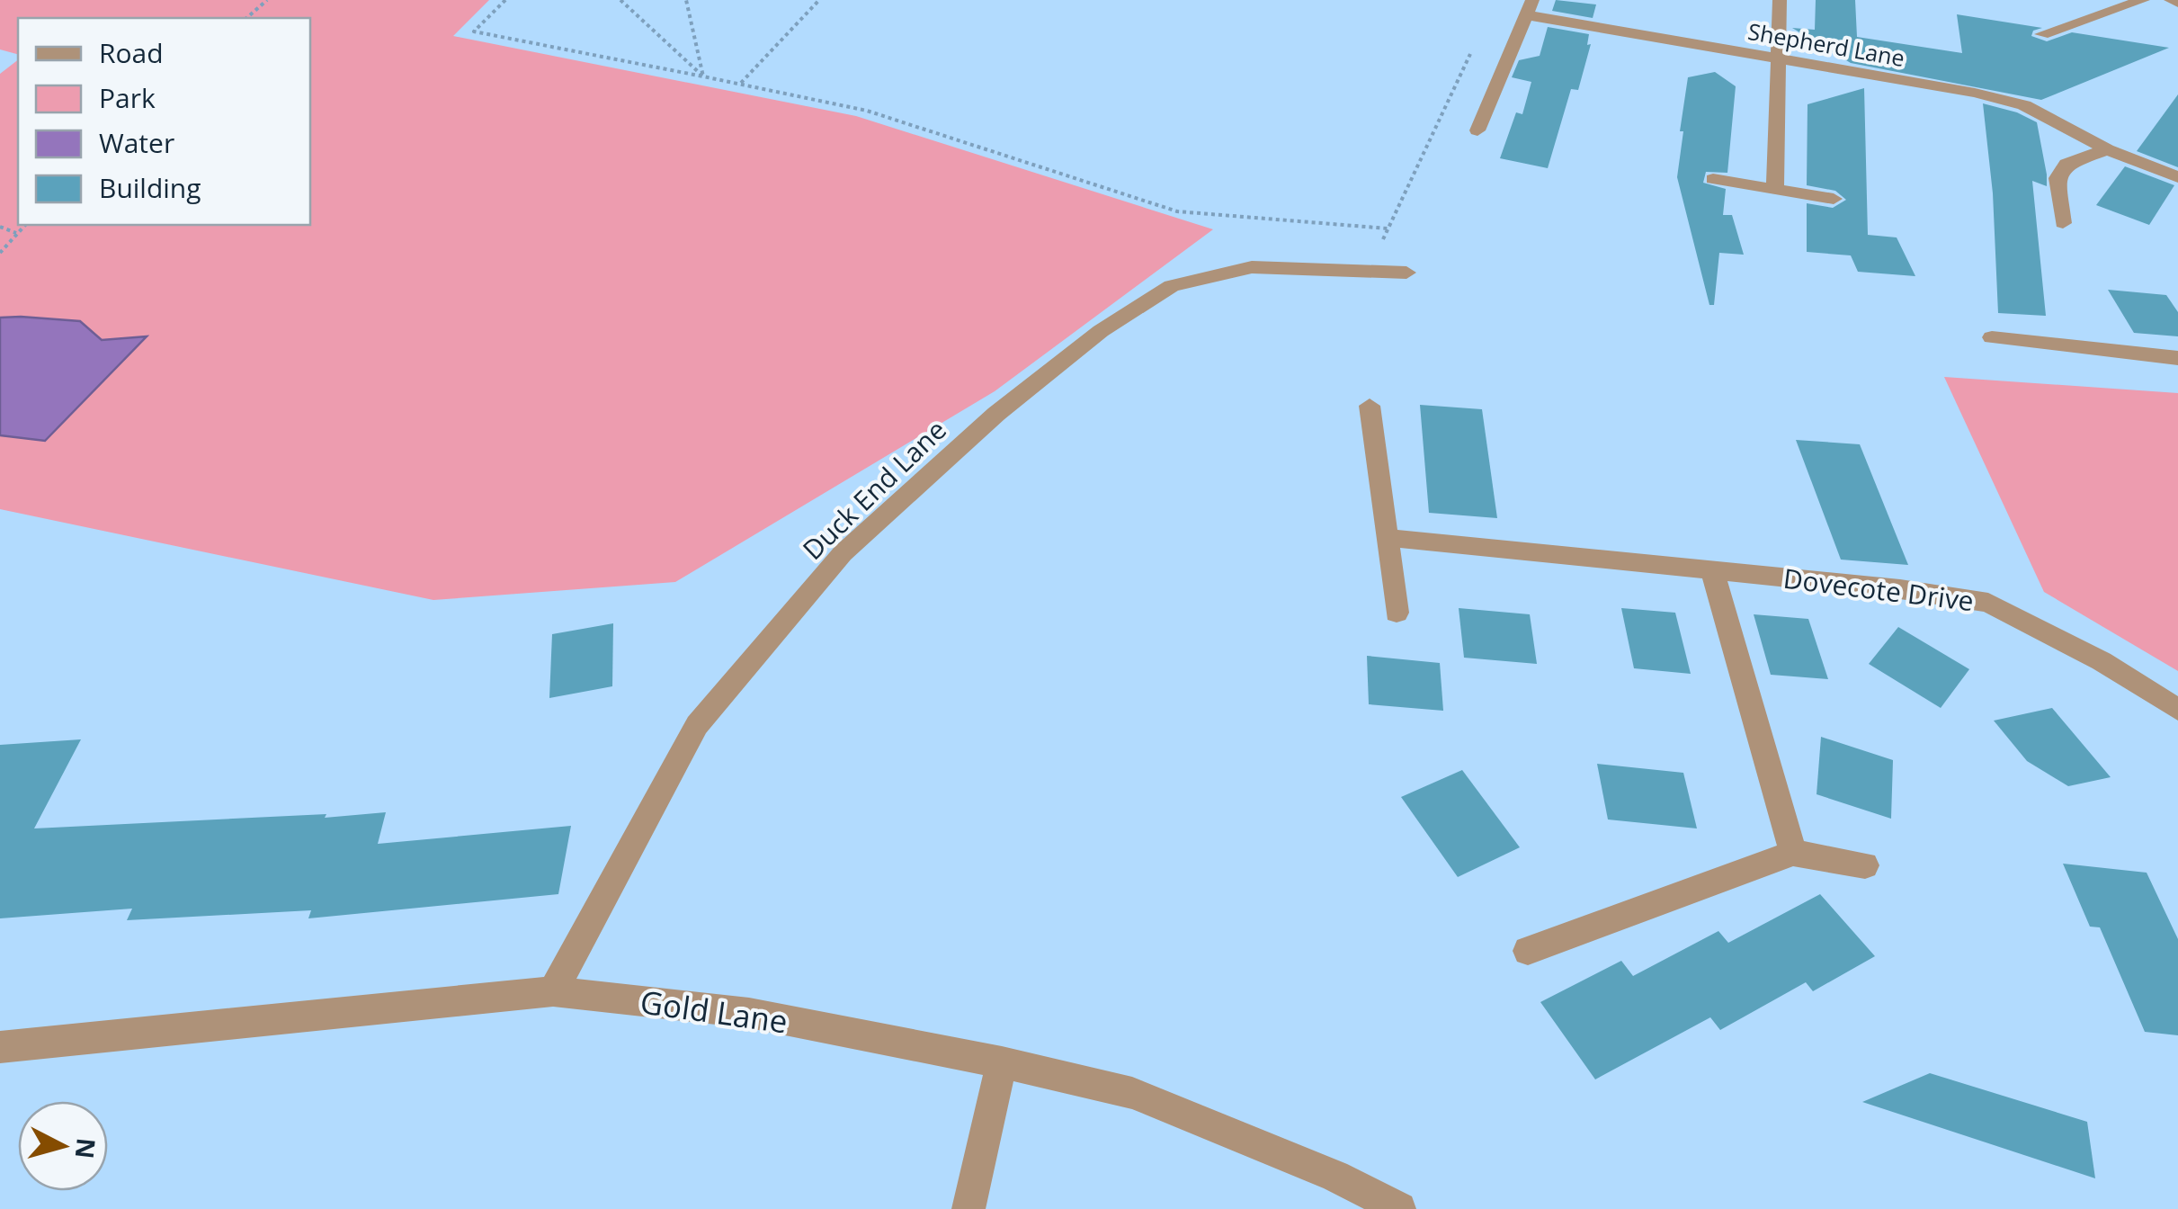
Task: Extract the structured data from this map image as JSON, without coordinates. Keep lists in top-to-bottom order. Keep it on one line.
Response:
{"streets":{"street":["Shepherd Lane","Duck End Lane","Dovecote Drive","Gold Lane"]},"crossings":[["Duck End Lane","Gold Lane"]],"legend":["Road","Park","Water","Building"],"north":"right"}
